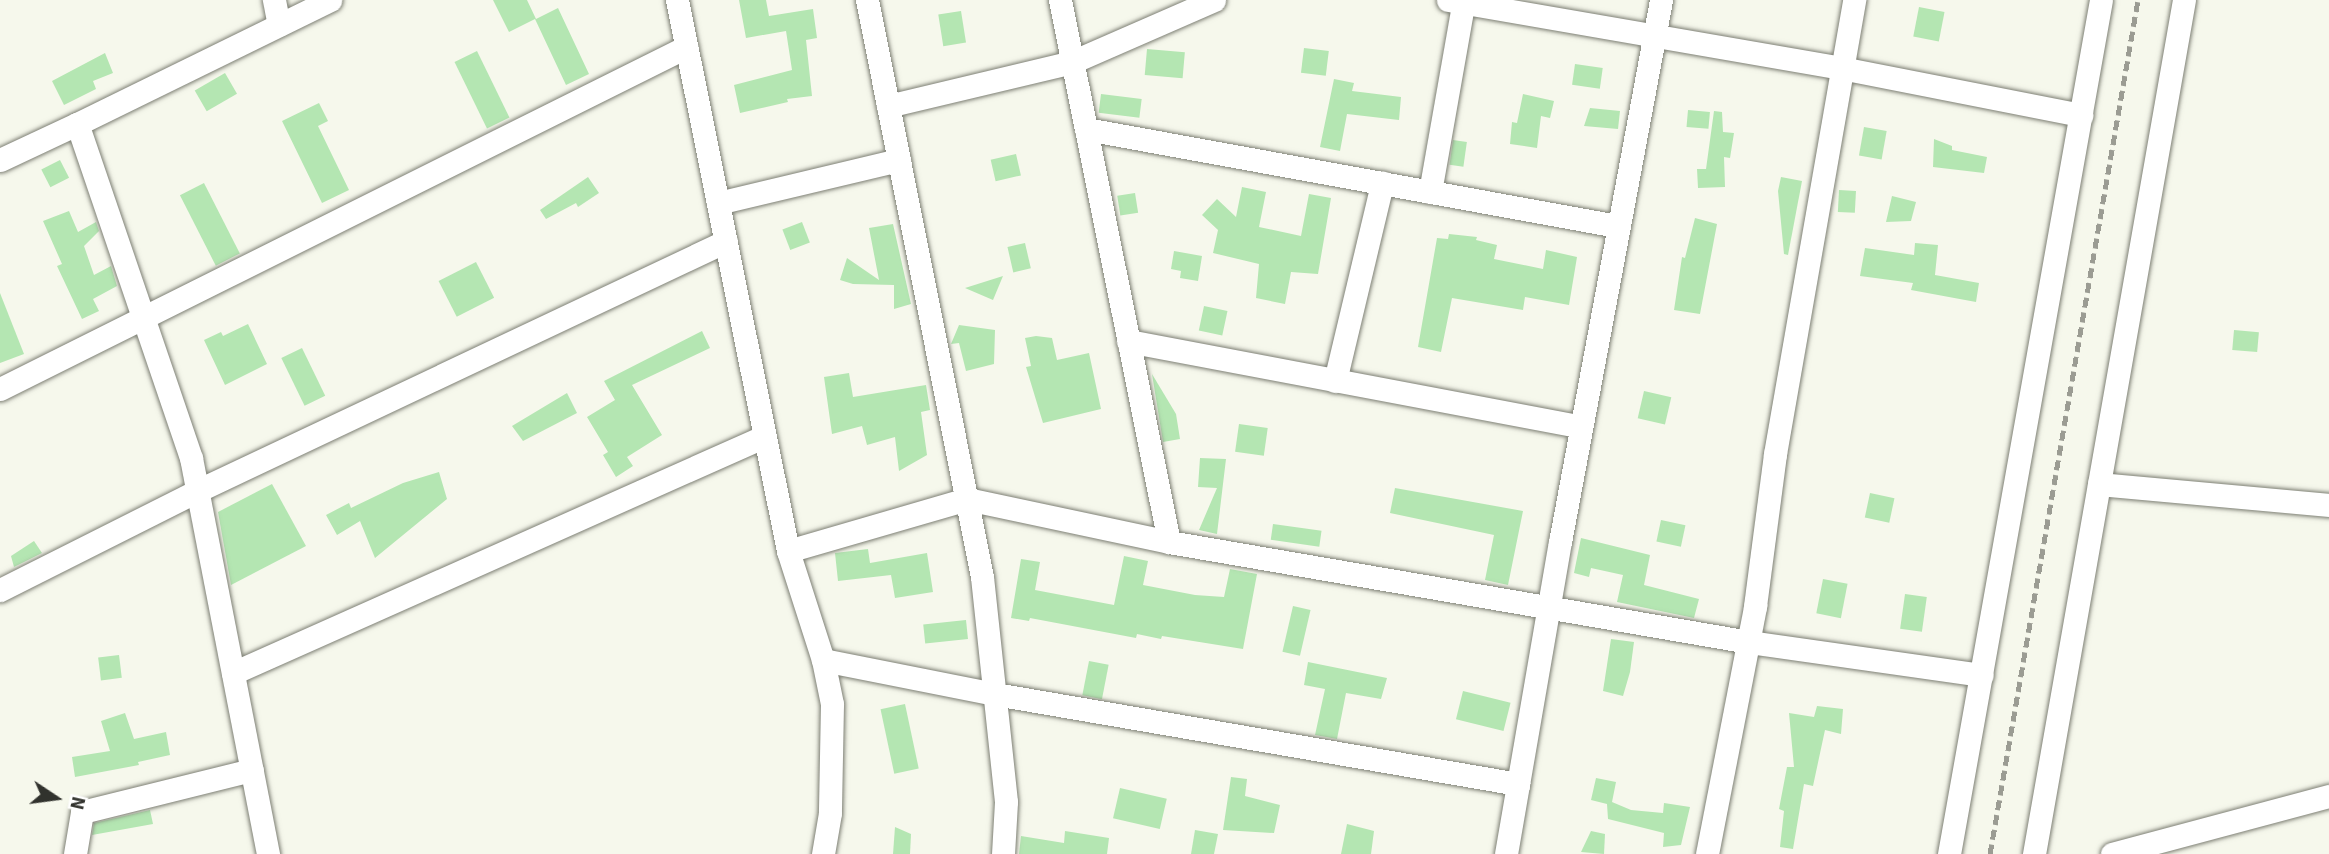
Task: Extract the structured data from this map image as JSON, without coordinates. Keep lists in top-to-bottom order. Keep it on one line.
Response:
{"north":"right"}
